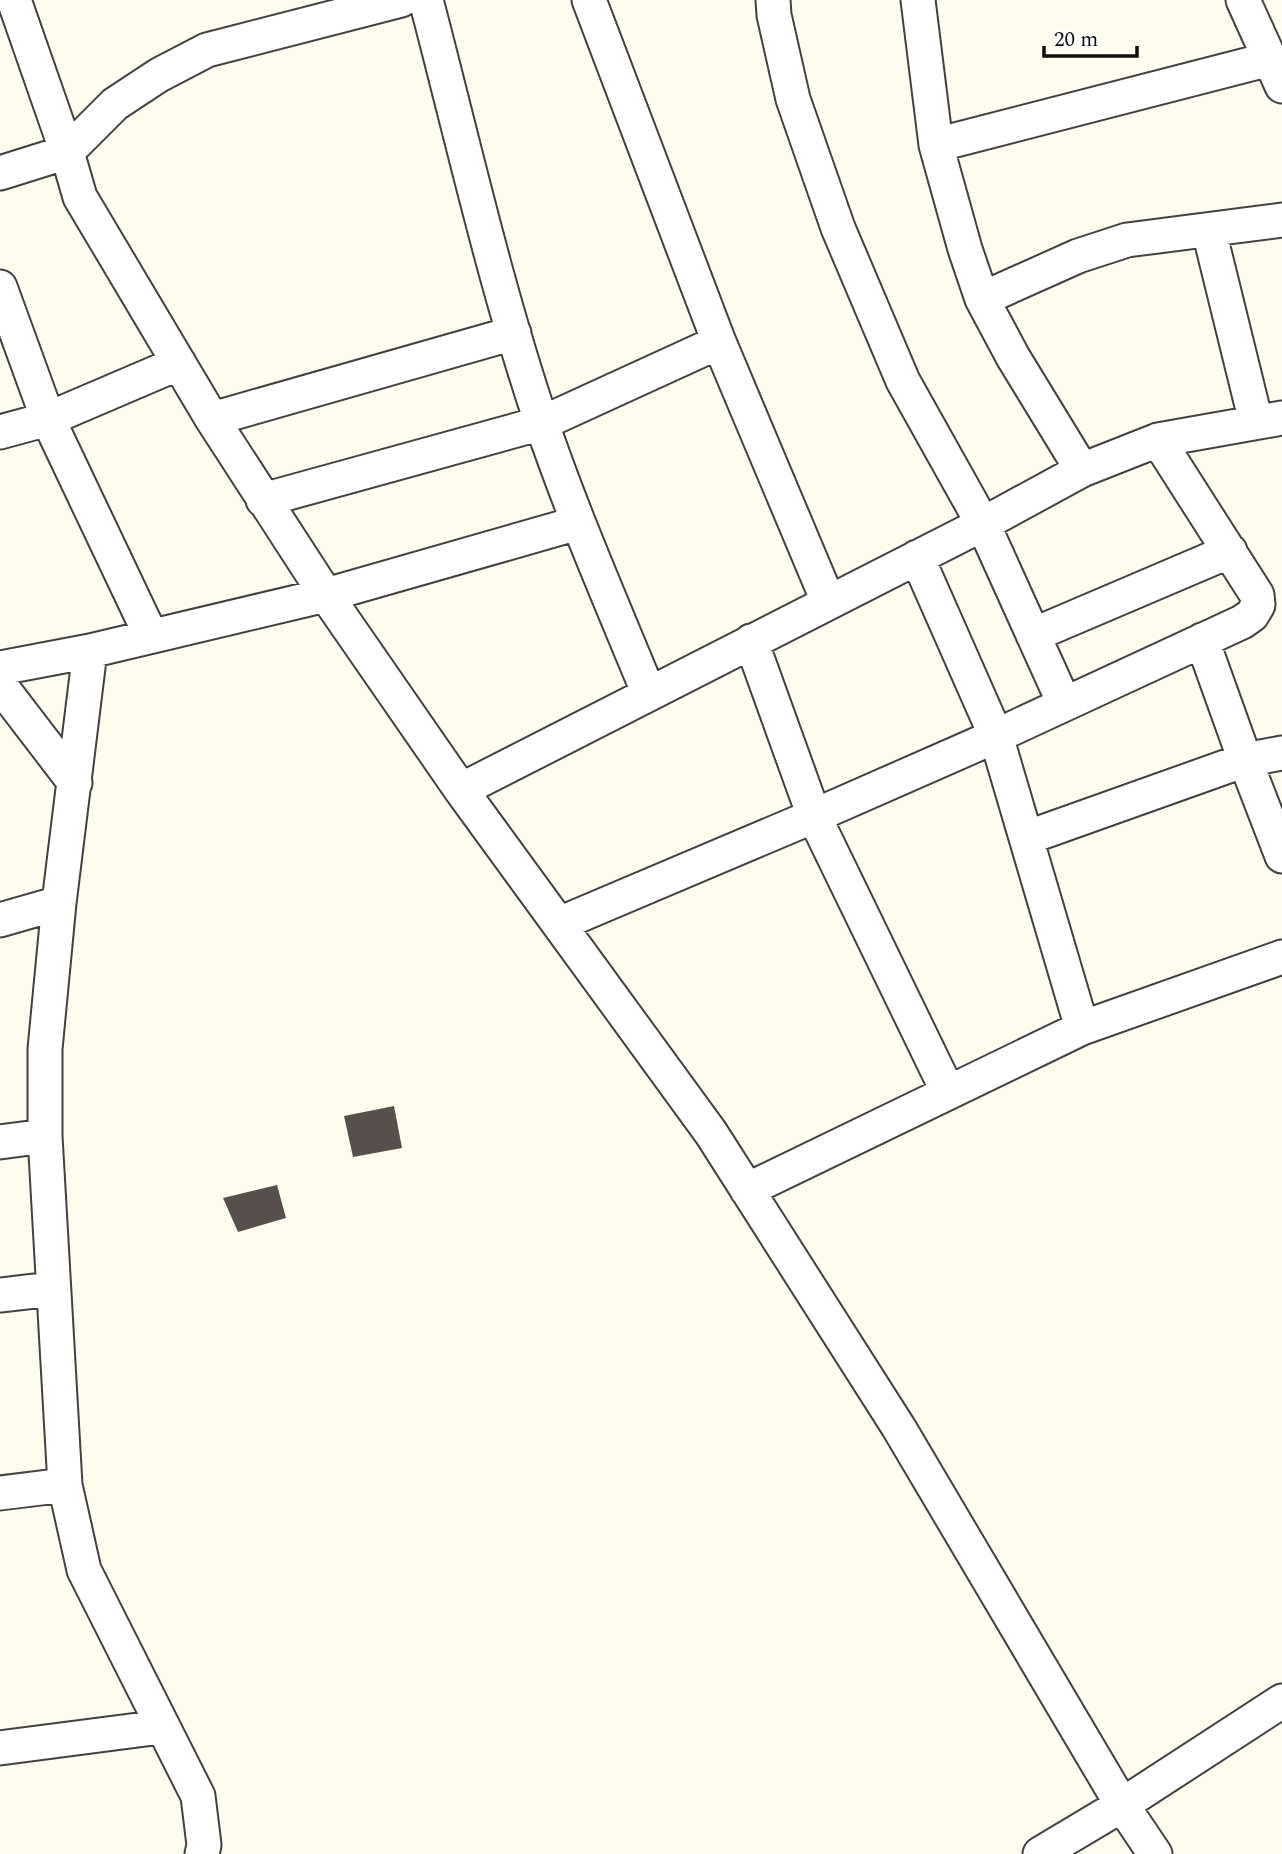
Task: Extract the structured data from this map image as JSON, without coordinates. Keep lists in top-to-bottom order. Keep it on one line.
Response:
{"scale_bar":"20 m"}
